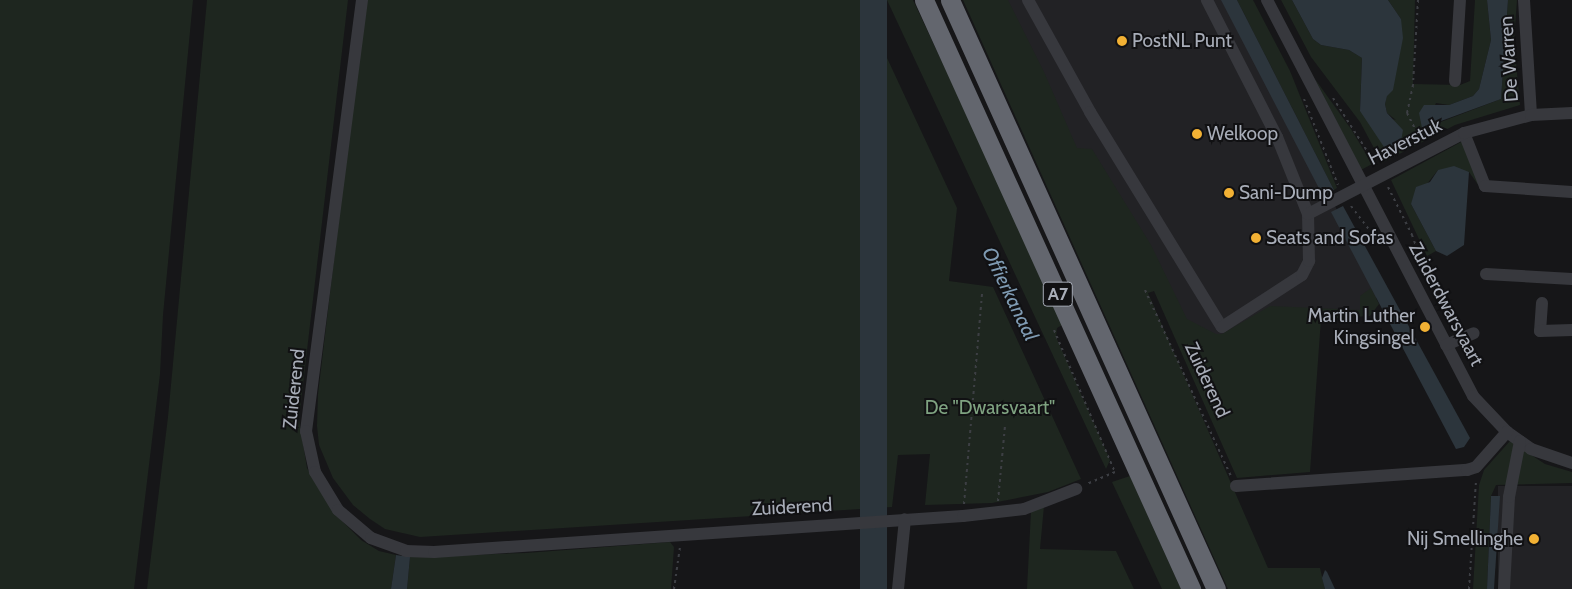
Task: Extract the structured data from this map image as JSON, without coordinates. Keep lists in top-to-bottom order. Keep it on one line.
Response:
{"streets":{"highway":["A7"],"street":["De Warren","Haverstuk","Zuiderdwarsvaart","Zuiderend"]},"crossings":[["De Warren","Haverstuk"],["Haverstuk","Zuiderdwarsvaart"]],"water":["Offierkanaal"],"parks":["De \"Dwarsvaart\""],"places":["PostNL Punt","Welkoop","Sani-Dump","Seats and Sofas","Martin Luther Kingsingel","Nij Smellinghe"]}
